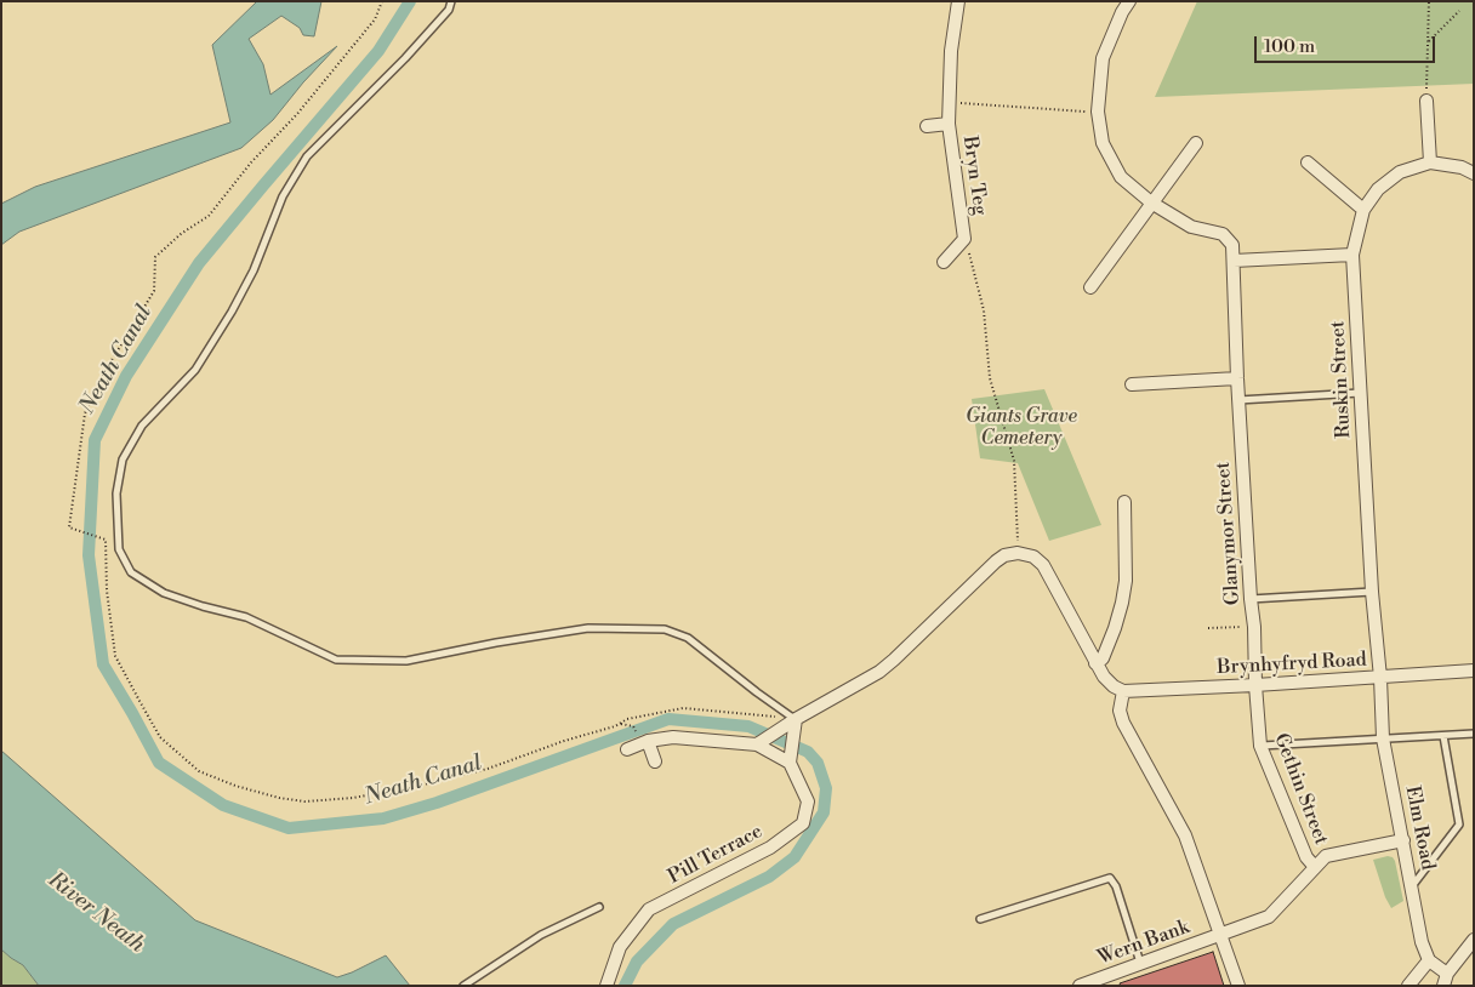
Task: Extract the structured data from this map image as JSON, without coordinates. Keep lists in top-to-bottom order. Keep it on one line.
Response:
{"streets":{"street":["Bryn Teg","Ruskin Street","Glanymor Street","Brynhyfryd Road","Gethin Street","Elm Road","Pill Terrace","Wern Bank"]},"crossings":[["Ruskin Street","Brynhyfryd Road"],["Ruskin Street","Elm Road"],["Glanymor Street","Brynhyfryd Road"],["Glanymor Street","Gethin Street"],["Brynhyfryd Road","Gethin Street"],["Brynhyfryd Road","Elm Road"],["Gethin Street","Wern Bank"],["Elm Road","Wern Bank"]],"water":["Neath Canal","River Neath"],"parks":["Giants Grave Cemetery"],"scale_bar":"100 m"}
